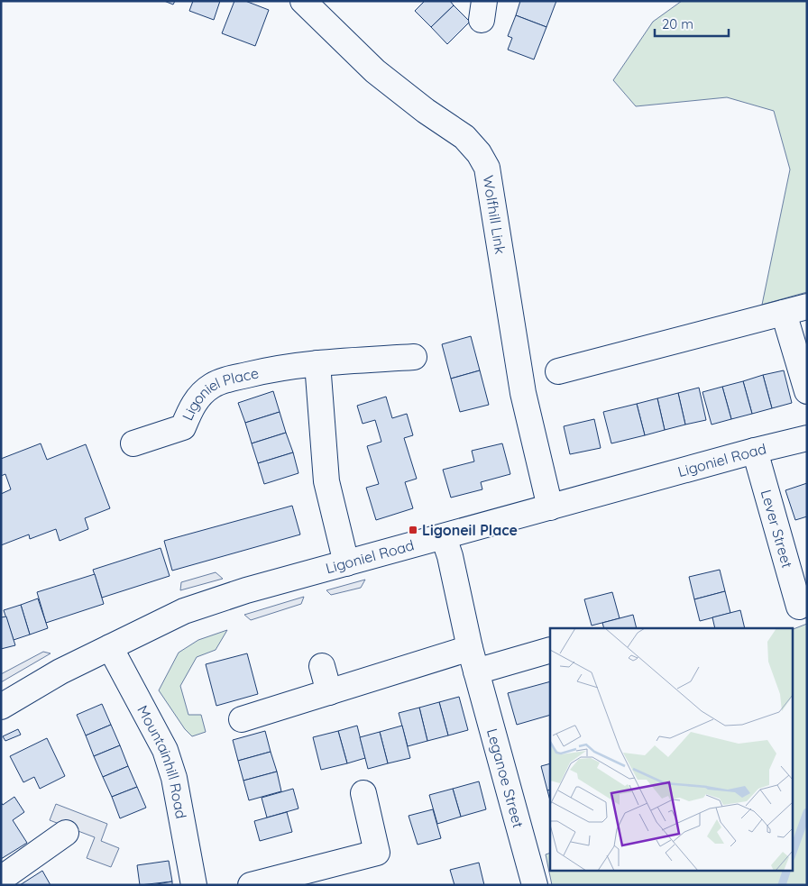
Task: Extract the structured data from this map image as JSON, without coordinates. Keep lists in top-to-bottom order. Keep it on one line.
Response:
{"streets":{"street":["Wolfhill Link","Ligoniel Place","Ligoniel Road","Lever Street","Mountainhill Road","Leganoe Street"]},"crossings":[["Wolfhill Link","Ligoniel Road"],["Ligoniel Road","Lever Street"],["Ligoniel Road","Mountainhill Road"],["Ligoniel Road","Leganoe Street"]],"places":{"transit":["Ligoneil Place"]},"scale_bar":"20 m"}
